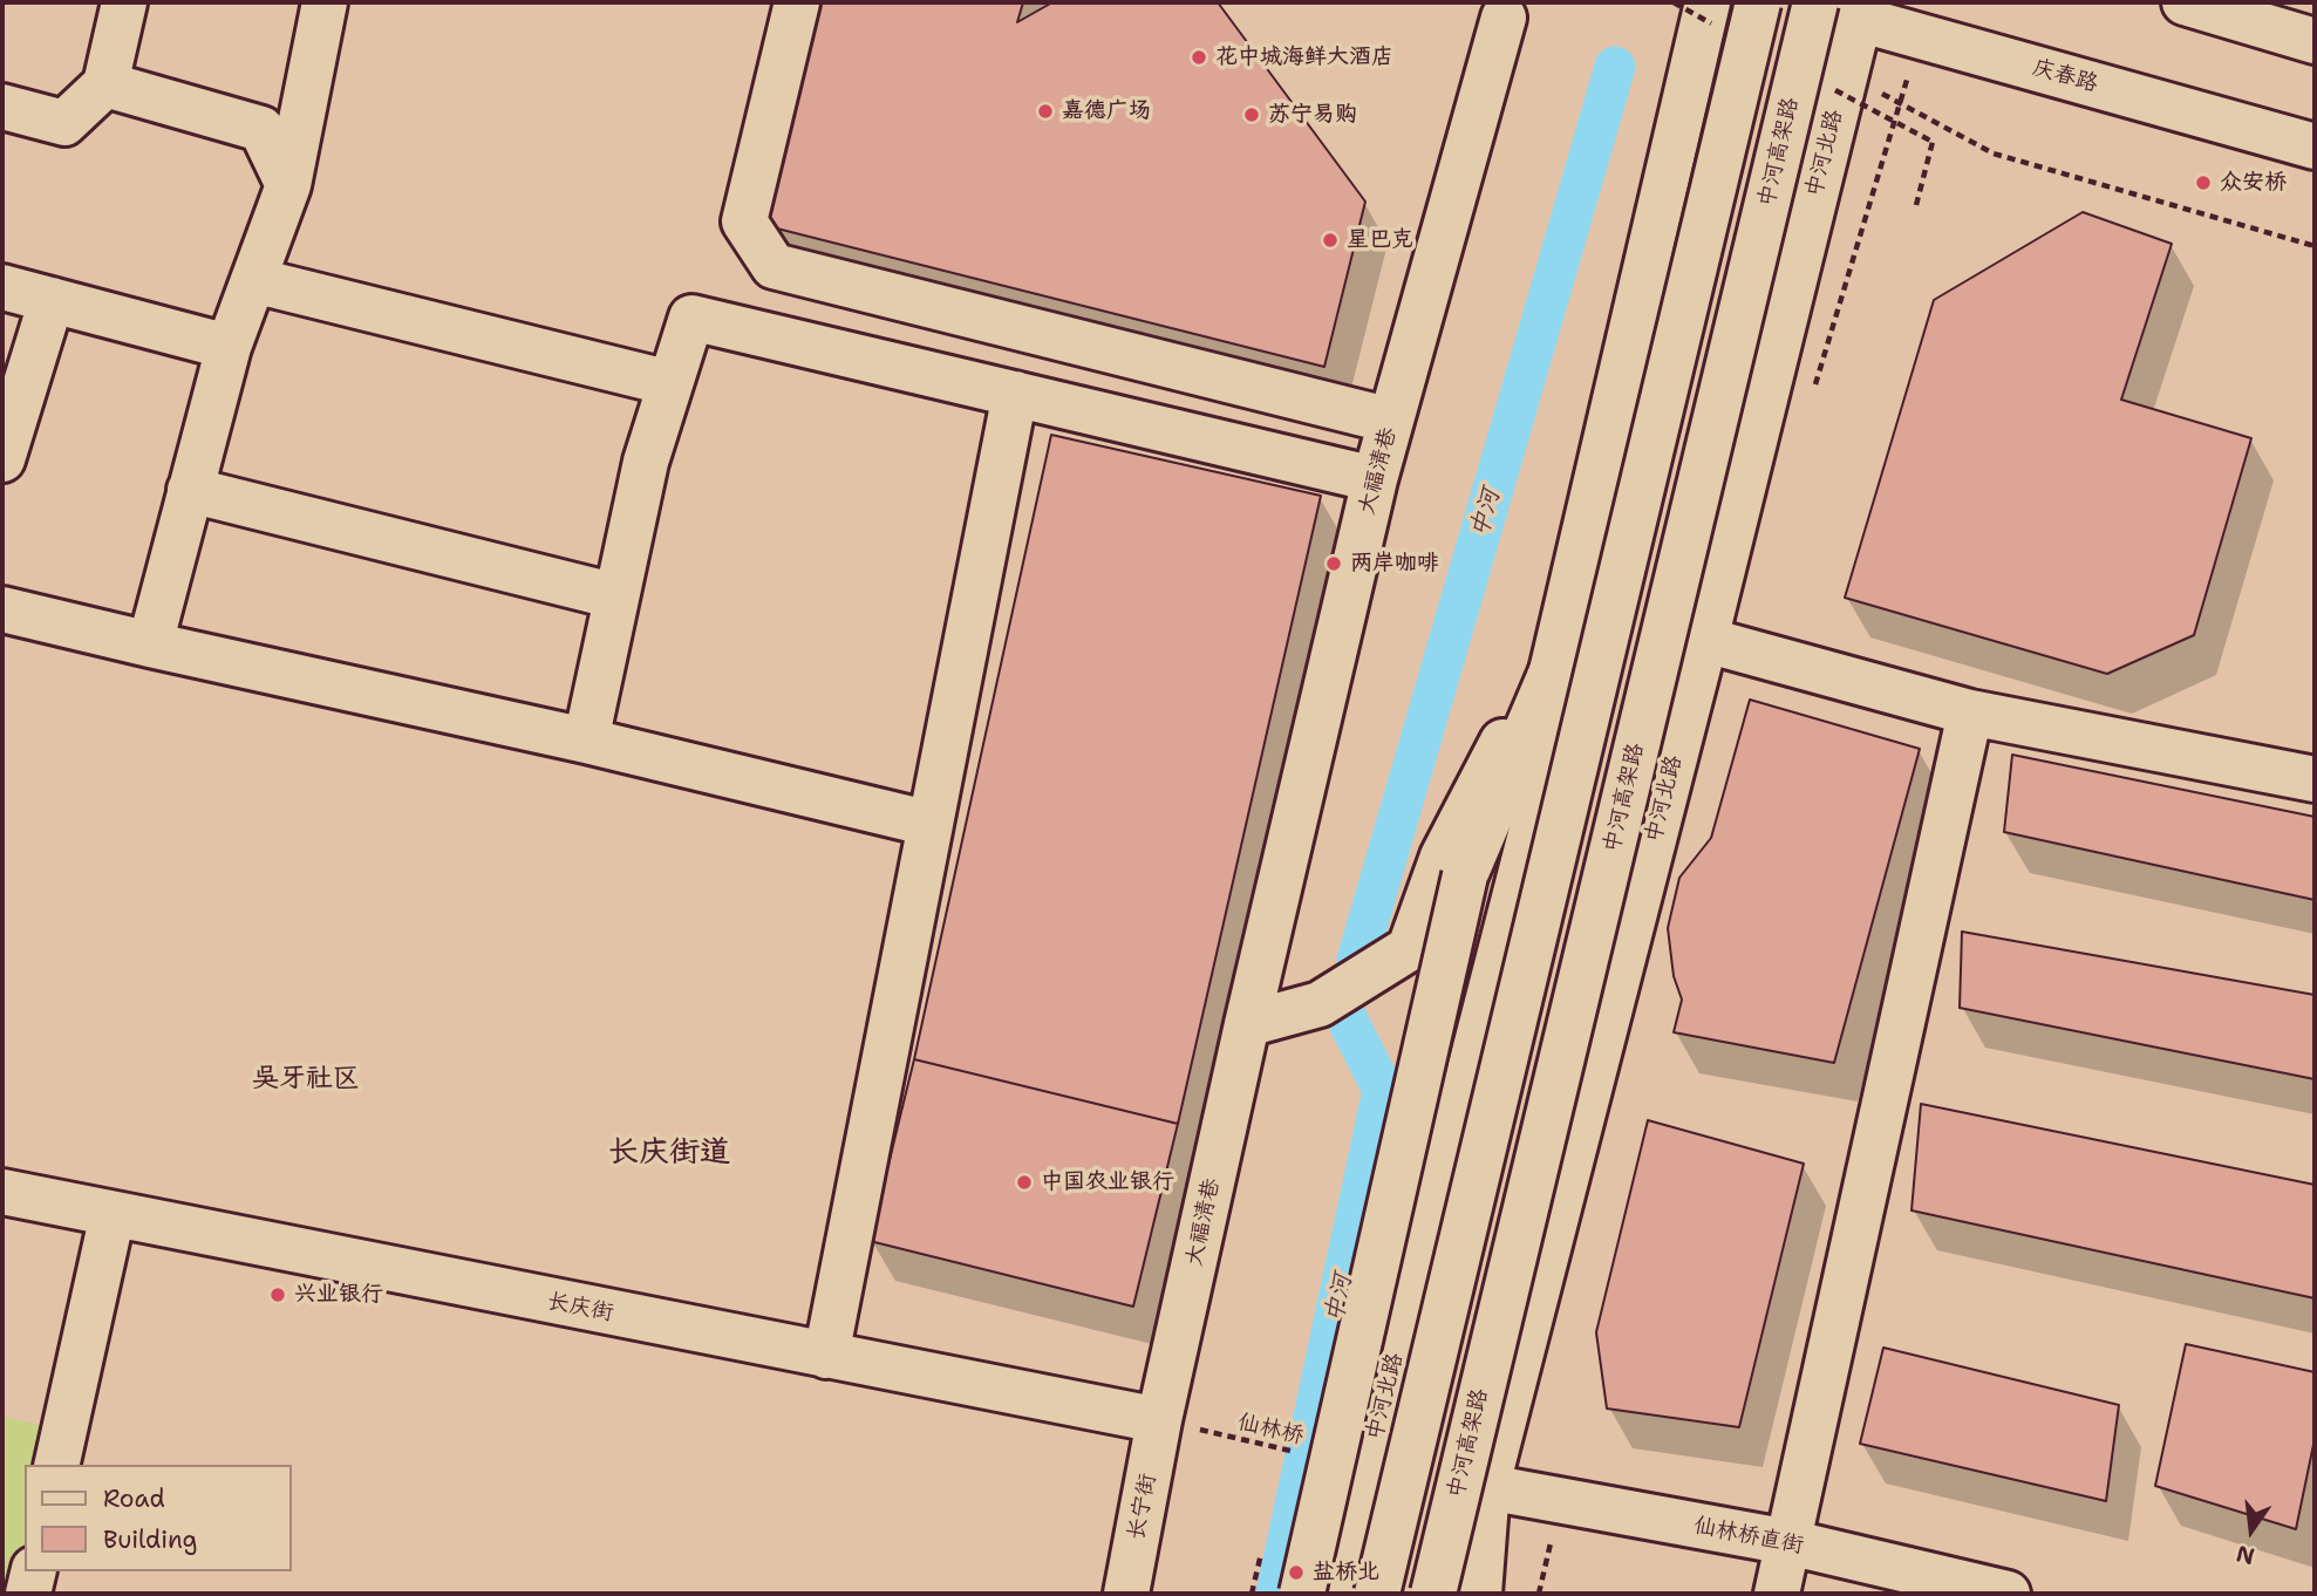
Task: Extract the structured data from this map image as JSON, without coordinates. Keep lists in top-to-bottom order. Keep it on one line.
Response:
{"streets":{"main road":["庆春路","中河高架路","中河北路","大福清巷","长庆街","长宁街","仙林桥直街"],"path":["仙林桥"]},"crossings":[["庆春路","中河高架路"],["庆春路","中河北路"],["中河北路","仙林桥直街"],["大福清巷","长庆街"],["大福清巷","长宁街"],["长庆街","长宁街"]],"districts":["吴牙社区","长庆街道"],"water":["中河"],"places":["花中城海鲜大酒店","嘉德广场","苏宁易购","众安桥","星巴克","两岸咖啡","中国农业银行","兴业银行","盐桥北"],"legend":["Road","Building"],"north":"bottom"}
